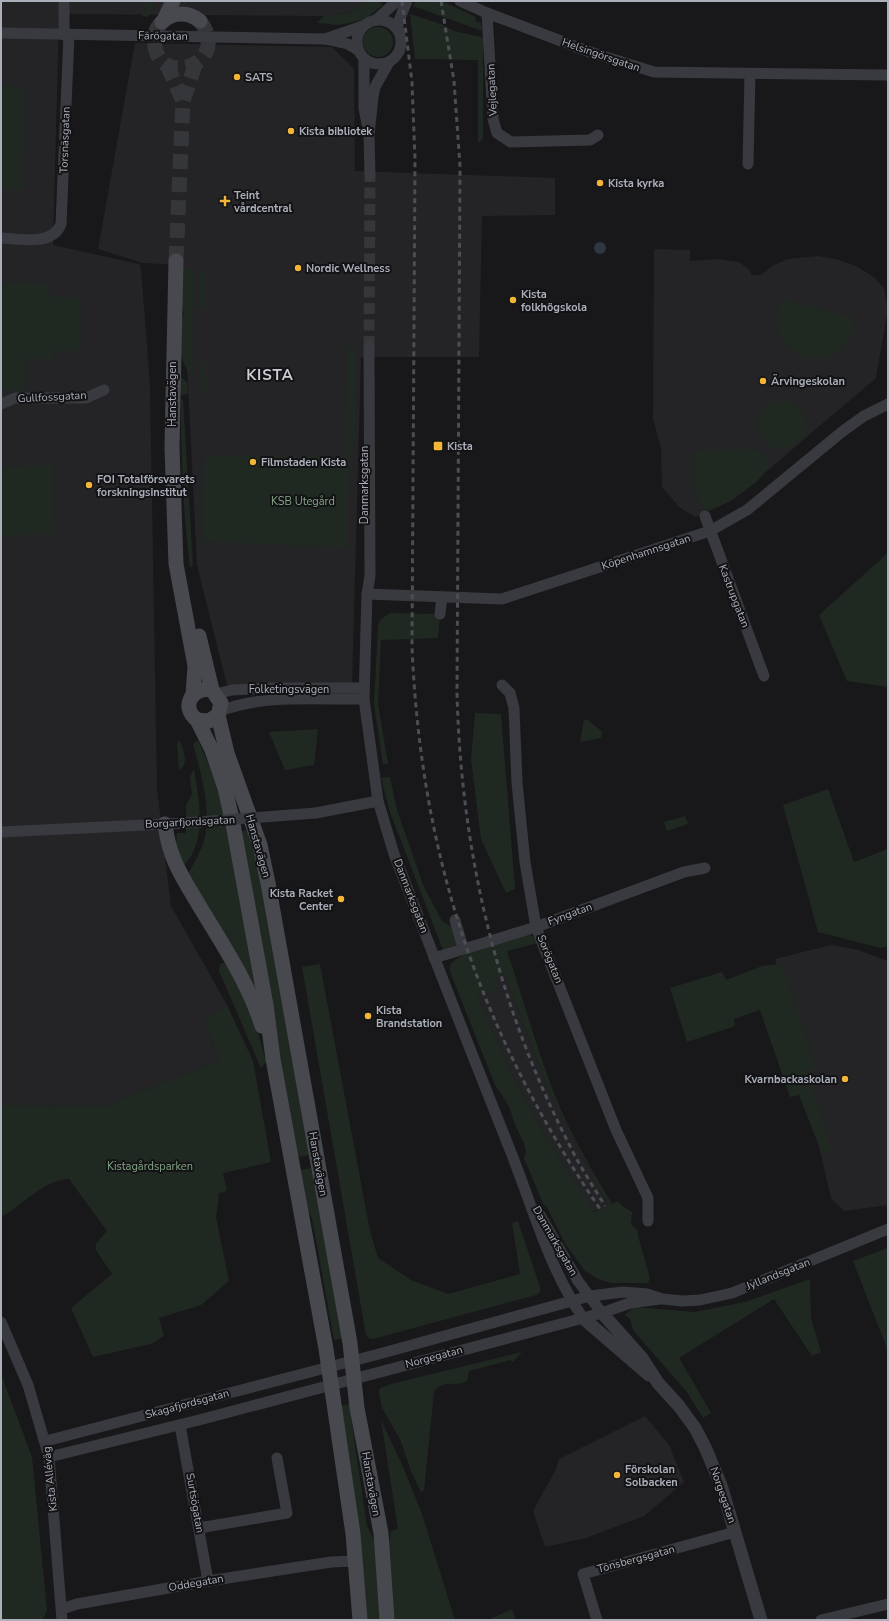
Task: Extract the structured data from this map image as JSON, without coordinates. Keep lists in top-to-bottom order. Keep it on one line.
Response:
{"streets":{"main road":["Hanstavägen"],"street":["Färögatan","Helsingörsgatan","Vejlegatan","Torsnäsgatan","Gullfossgatan","Danmarksgatan","Köpenhamnsgatan","Kastrupgatan","Folketingsvägen","Borgarfjordsgatan","Fyngatan","Sorögatan","Jyllandsgatan","Norgegatan","Skagafjordsgatan","Kista Alléväg","Surtsögatan","Tönsbergsgatan","Oddegatan"]},"crossings":[["Färögatan","Torsnäsgatan"],["Helsingörsgatan","Vejlegatan"],["Hanstavägen","Folketingsvägen"],["Hanstavägen","Norgegatan"],["Hanstavägen","Skagafjordsgatan"],["Hanstavägen","Oddegatan"],["Danmarksgatan","Köpenhamnsgatan"],["Danmarksgatan","Folketingsvägen"],["Danmarksgatan","Borgarfjordsgatan"],["Danmarksgatan","Fyngatan"],["Danmarksgatan","Jyllandsgatan"],["Danmarksgatan","Norgegatan"],["Köpenhamnsgatan","Kastrupgatan"],["Fyngatan","Sorögatan"],["Jyllandsgatan","Norgegatan"],["Norgegatan","Skagafjordsgatan"],["Norgegatan","Tönsbergsgatan"],["Skagafjordsgatan","Kista Alléväg"],["Skagafjordsgatan","Surtsögatan"],["Kista Alléväg","Oddegatan"],["Surtsögatan","Oddegatan"]],"districts":["KISTA"],"parks":["KSB Utegård","Kistagårdsparken"],"places":{"other":["SATS","Kista bibliotek","Kista kyrka","Nordic Wellness","Kista folkhögskola","Ärvingeskolan","Filmstaden Kista","FOI Totalförsvarets forskningsinstitut","Kista Racket Center","Kista Brandstation","Kvarnbackaskolan","Förskolan Solbacken"],"health":["Teint vårdcentral"],"transit":["Kista"]}}
